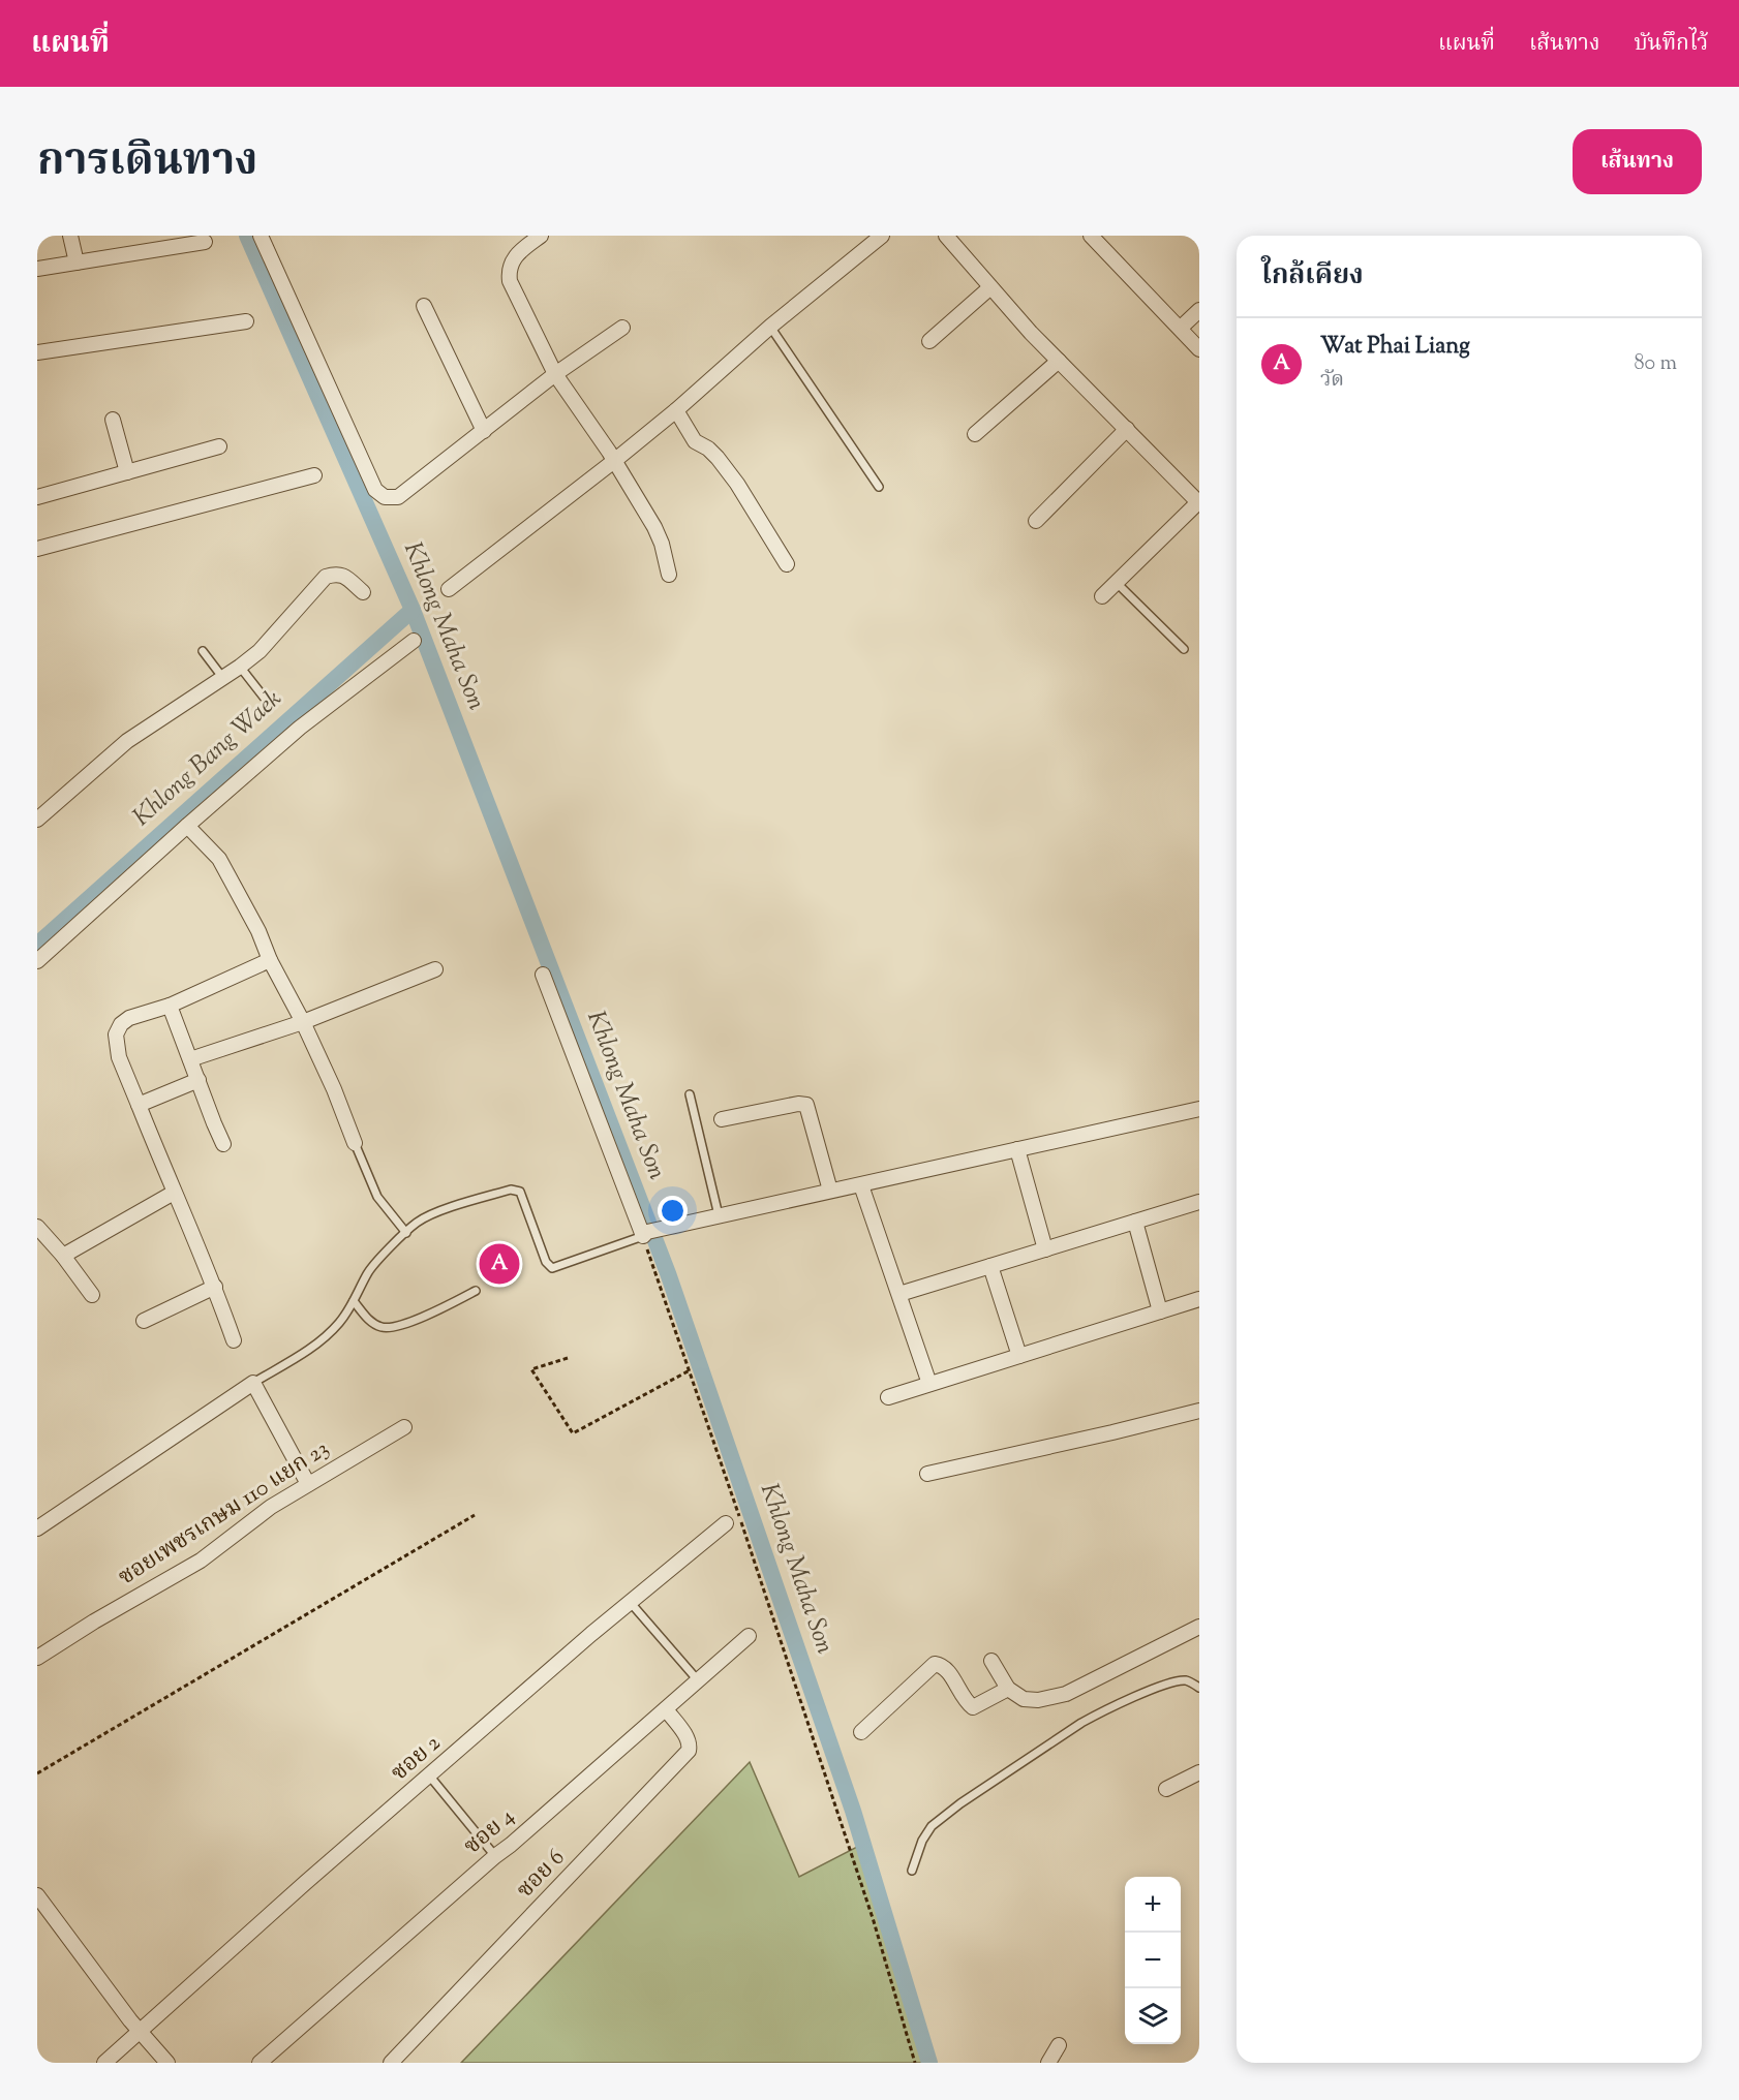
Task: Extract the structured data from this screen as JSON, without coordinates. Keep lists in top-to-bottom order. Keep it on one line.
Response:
{"streets":{"street":["ซอยเพชรเกษม 110 แยก 23","ซอย 2","ซอย 4","ซอย 6"]},"crossings":[["ซอย 4","ซอย 6"]],"water":["Khlong Maha Son","Khlong Bang Waek"],"page":{"header":"แผนที่","nav":["แผนที่","เส้นทาง","บันทึกไว้"],"title":"การเดินทาง","buttons":"เส้นทาง","heading":"ใกล้เคียง","list":[{"mark":"A","name":"Wat Phai Liang","note":"วัด","value":"80 m"}],"pins":"A","map_buttons":["+","−"]}}
